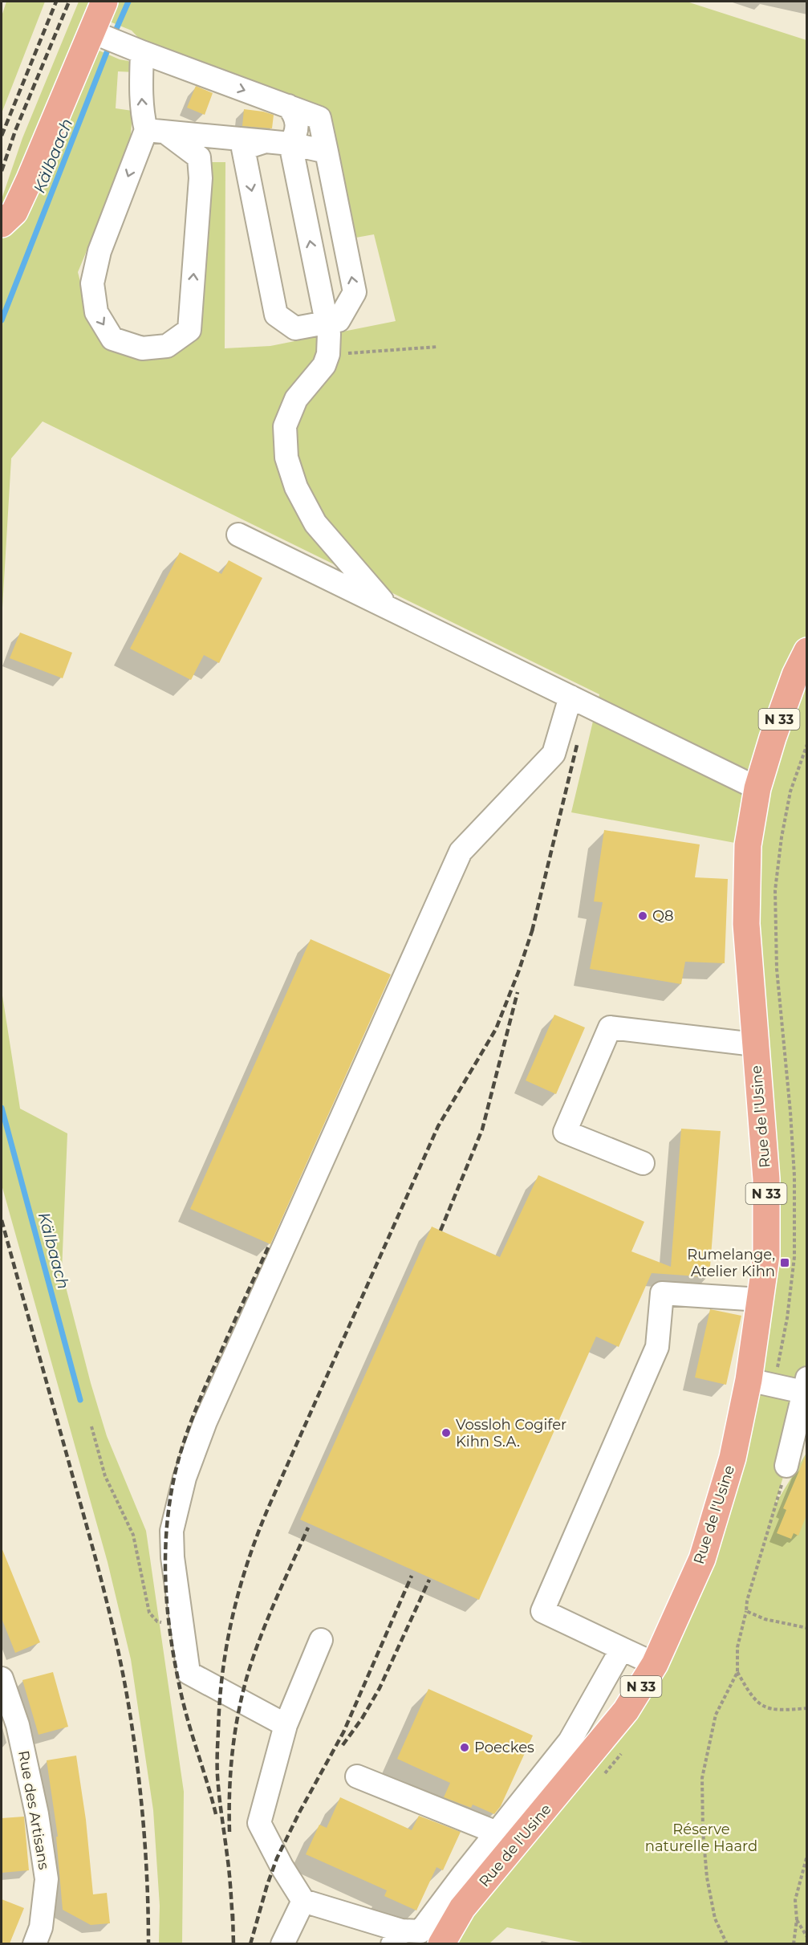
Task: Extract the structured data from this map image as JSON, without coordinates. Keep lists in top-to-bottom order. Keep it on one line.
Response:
{"streets":{"main road":["N 33","Rue de l'Usine"],"street":["Rue des Artisans"]},"crossings":[["N 33","Rue de l'Usine"]],"water":["Kälbaach"],"parks":["Réserve naturelle Haard"],"places":{"other":["Q8","Vossloh Cogifer Kihn S.A.","Poeckes"],"transit":["Rumelange, Atelier Kihn"]}}
